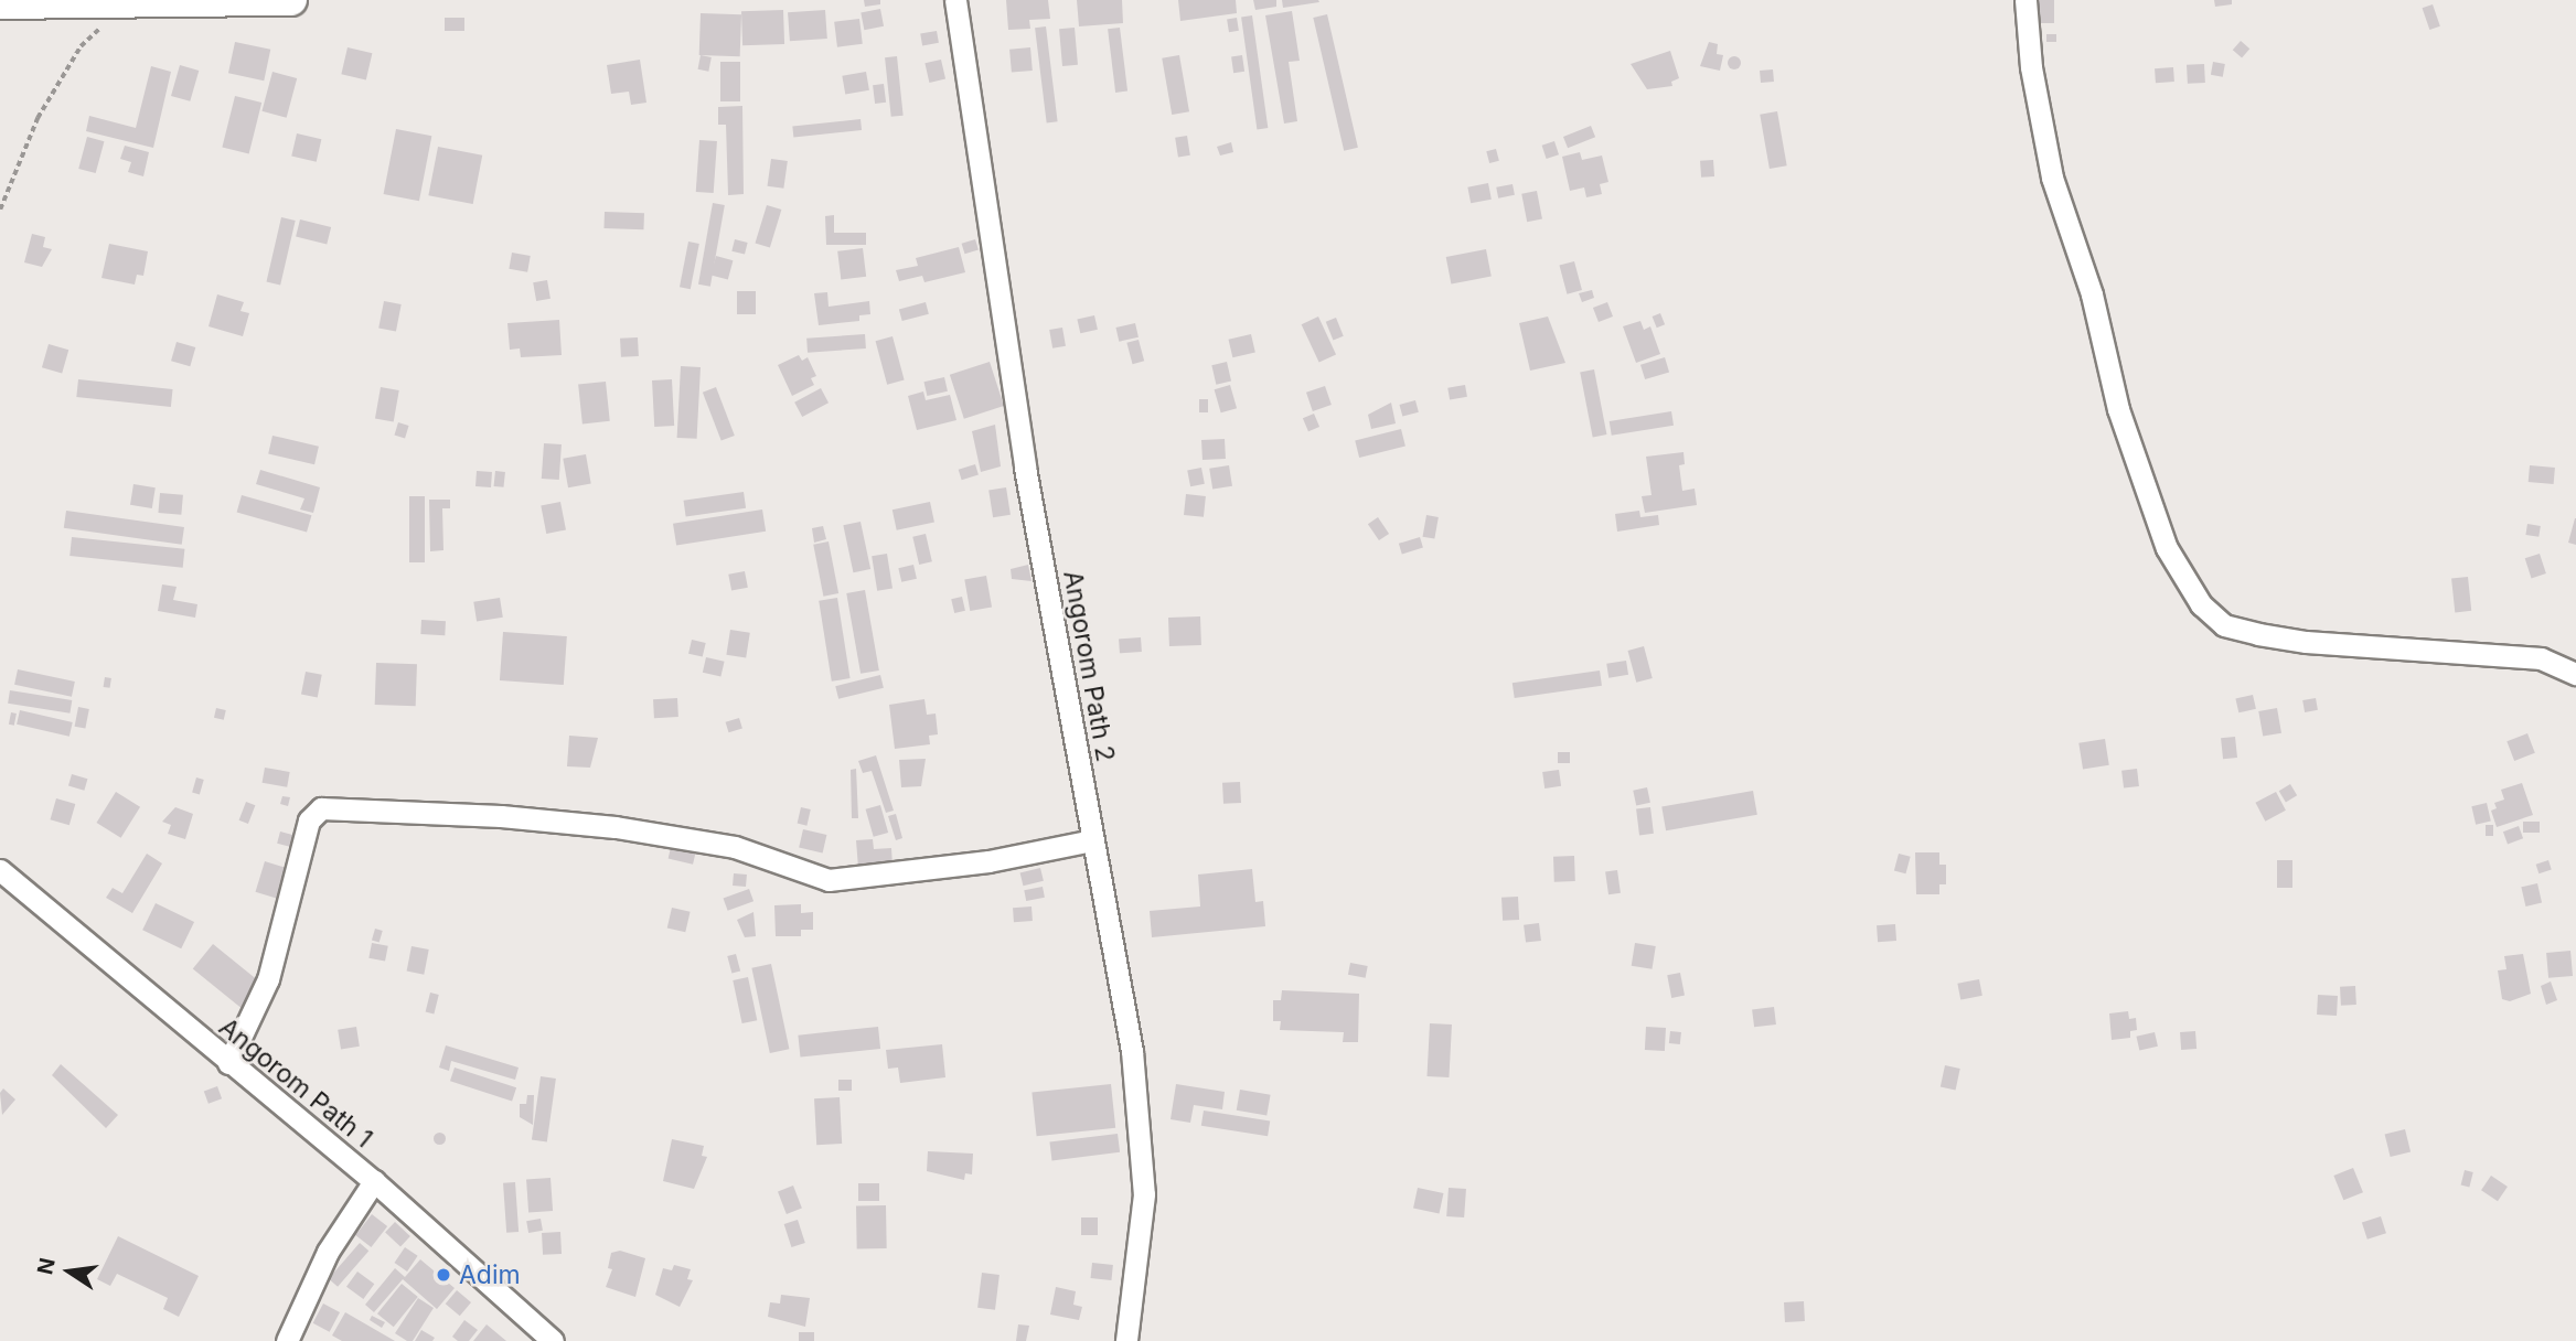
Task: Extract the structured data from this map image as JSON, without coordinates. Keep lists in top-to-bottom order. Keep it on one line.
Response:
{"streets":{"street":["Angorom Path 2","Angorom Path 1"]},"places":["Adim"],"north":"left"}
